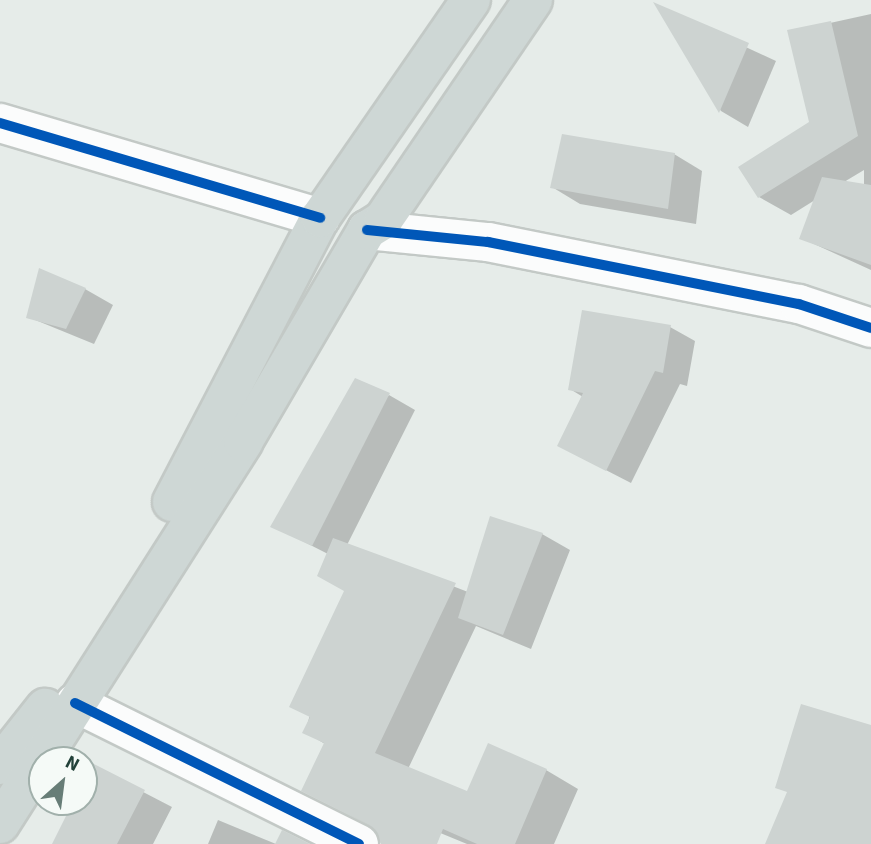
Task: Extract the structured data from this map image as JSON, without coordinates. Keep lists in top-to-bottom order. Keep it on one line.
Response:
{"north":"top right"}
